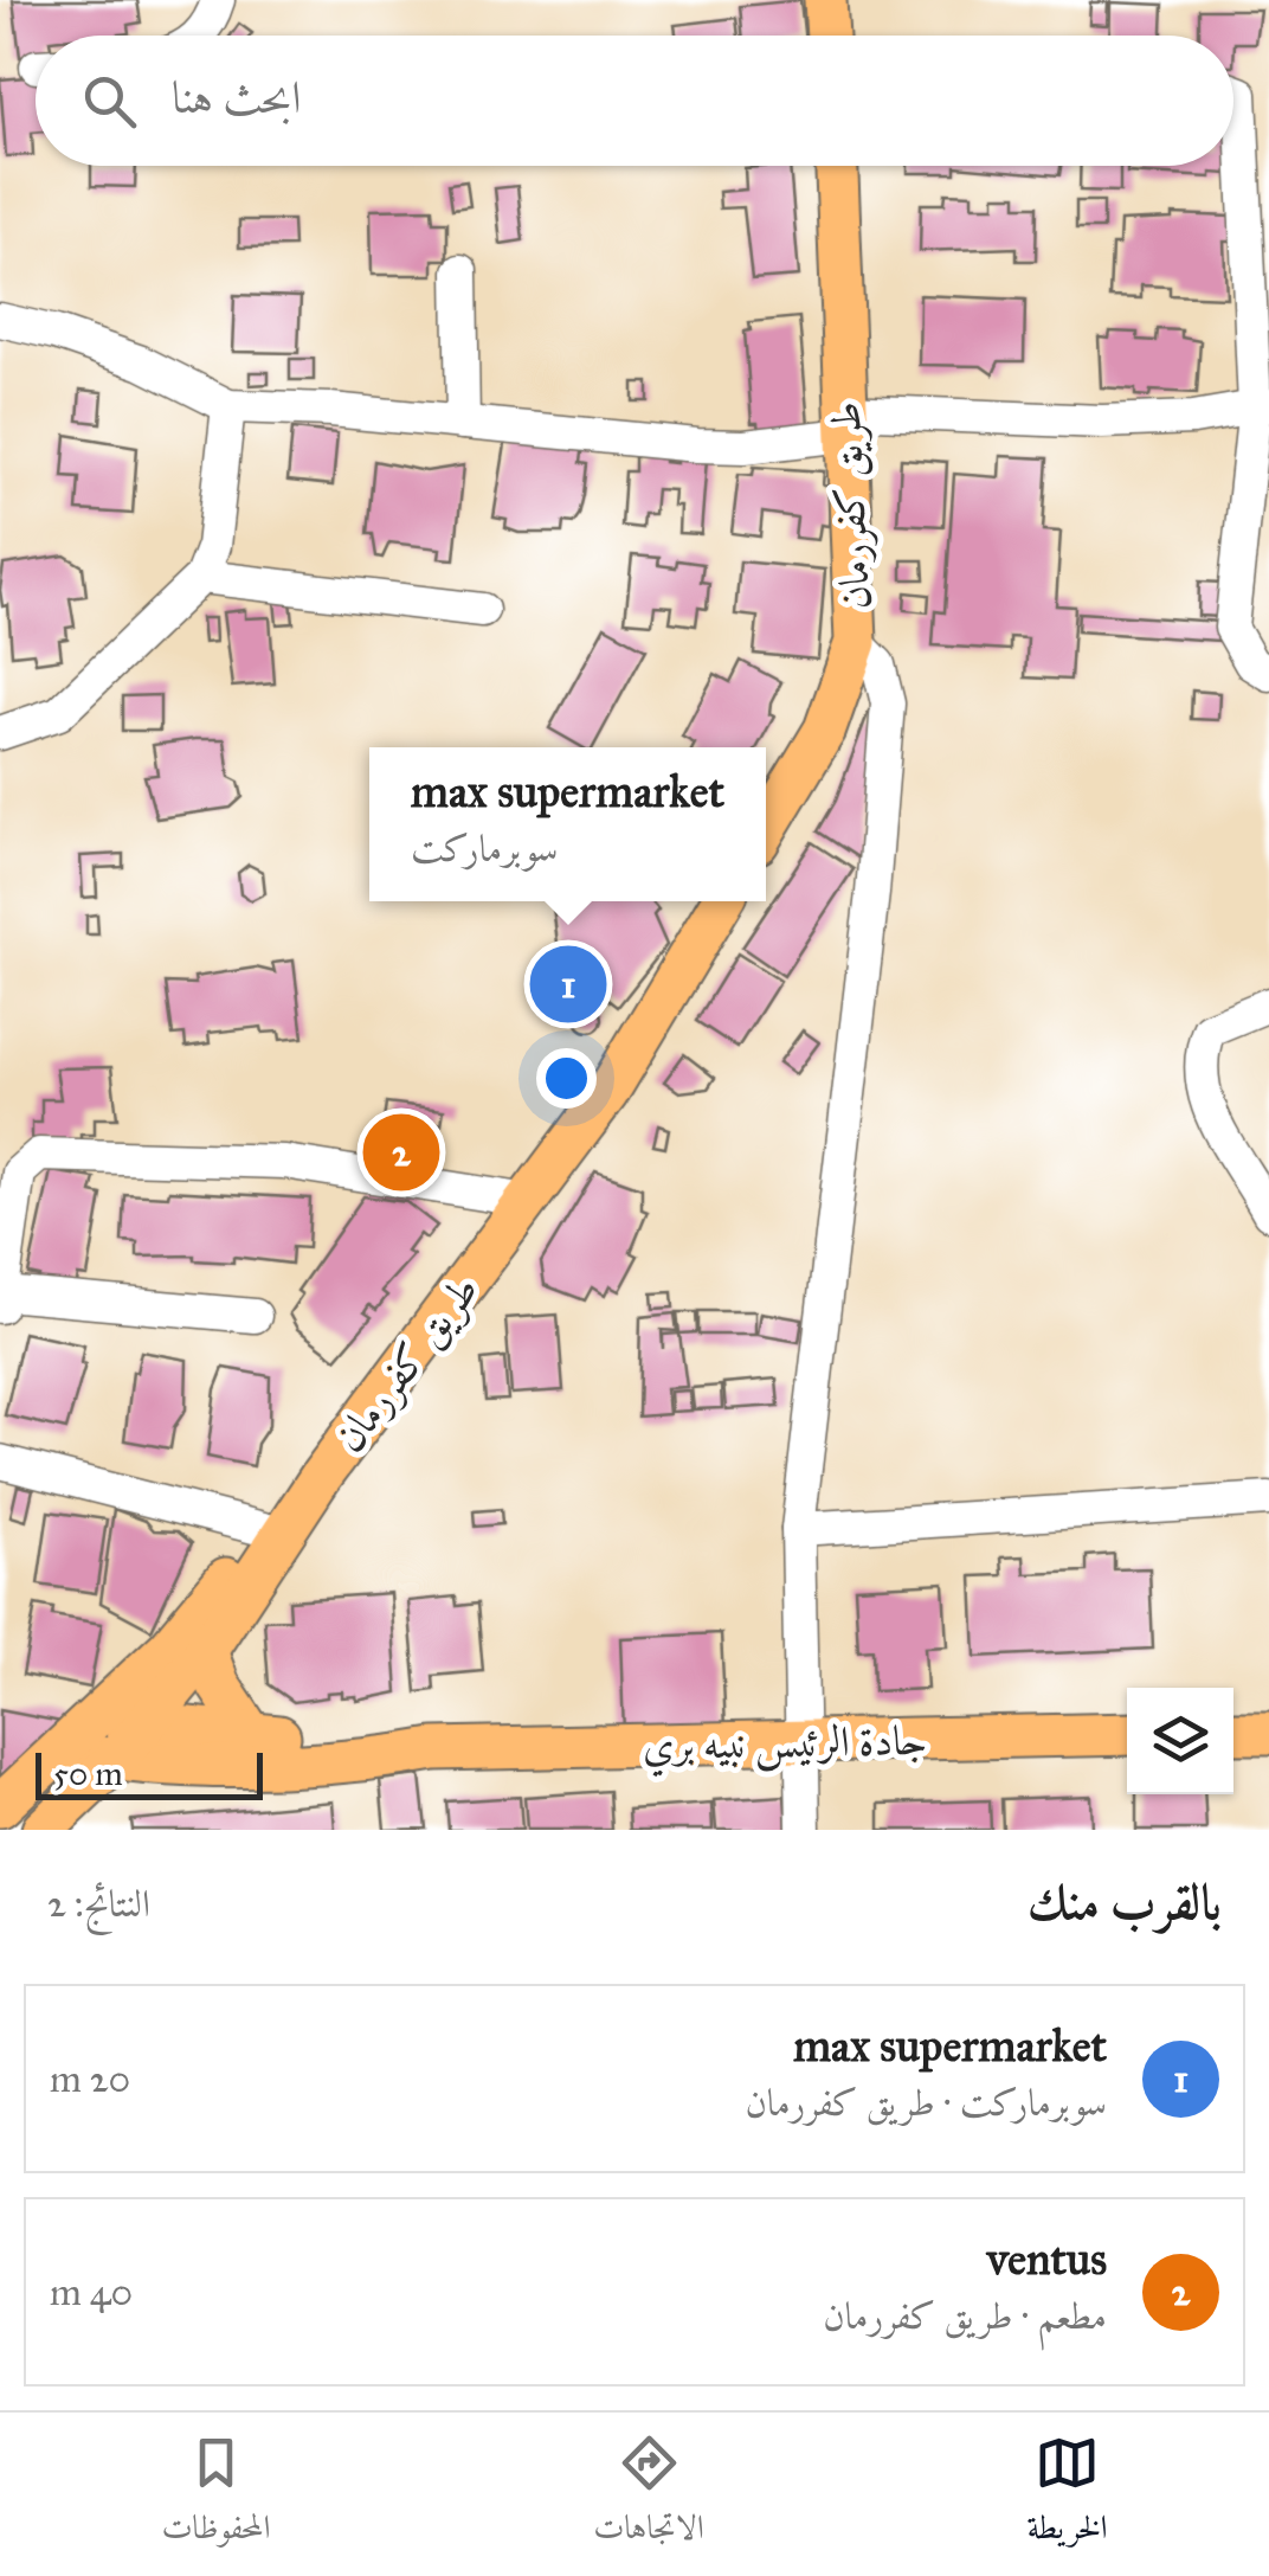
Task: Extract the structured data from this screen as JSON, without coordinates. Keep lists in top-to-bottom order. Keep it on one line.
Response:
{"streets":{"main road":["طريق كفررمان","جادة الرئيس نبيه بري"]},"scale_bar":"50 m","page":{"search":"ابحث هنا","popup":["max supermarket","سوبرماركت"],"pins":["1","2"],"scale":"50 m","heading":["بالقرب منك","النتائج: 2"],"list":[{"mark":"1","name":"max supermarket","note":"سوبرماركت · طريق كفررمان","value":"20 m"},{"mark":"2","name":"ventus","note":"مطعم · طريق كفررمان","value":"40 m"}],"nav":["الخريطة","الاتجاهات","المحفوظات"]}}
